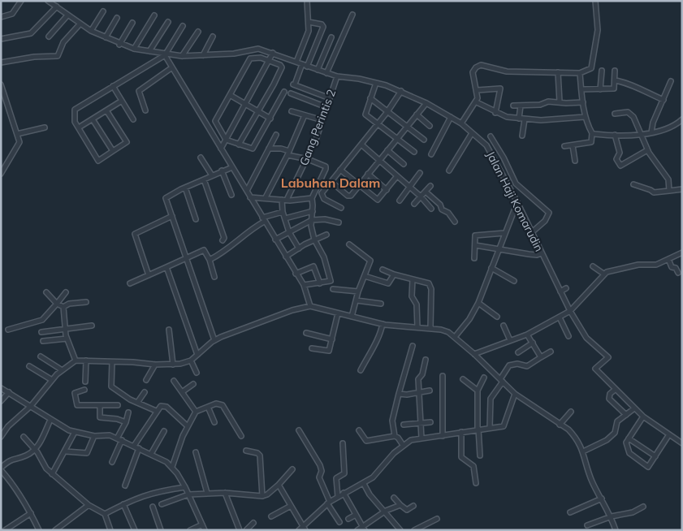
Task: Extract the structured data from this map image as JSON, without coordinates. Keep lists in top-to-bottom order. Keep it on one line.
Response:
{"streets":{"street":["Gang Perintis 2","Jalan Haji Komarudin"]},"crossings":[["Gang Perintis 2","Jalan Haji Komarudin"]],"districts":["Labuhan Dalam"]}
